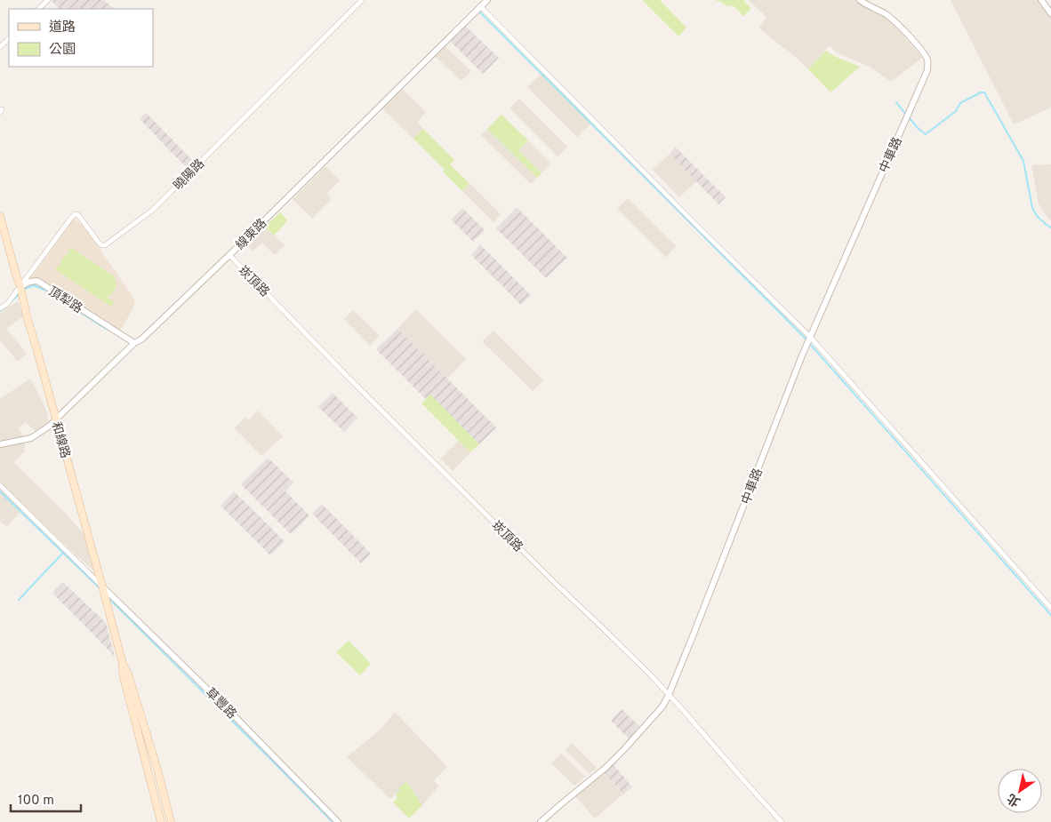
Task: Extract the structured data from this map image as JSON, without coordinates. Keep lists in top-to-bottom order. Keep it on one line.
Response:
{"streets":{"main road":["和線路"],"street":["中車路","曉陽路","線東路","崁頂路","頂犁路","草豐路"]},"crossings":[["中車路","崁頂路"],["曉陽路","頂犁路"],["曉陽路","和線路"],["線東路","崁頂路"],["線東路","頂犁路"],["線東路","和線路"],["頂犁路","和線路"],["和線路","草豐路"]],"legend":["道路","公園"],"scale_bar":"100 m","north":"bottom left"}
